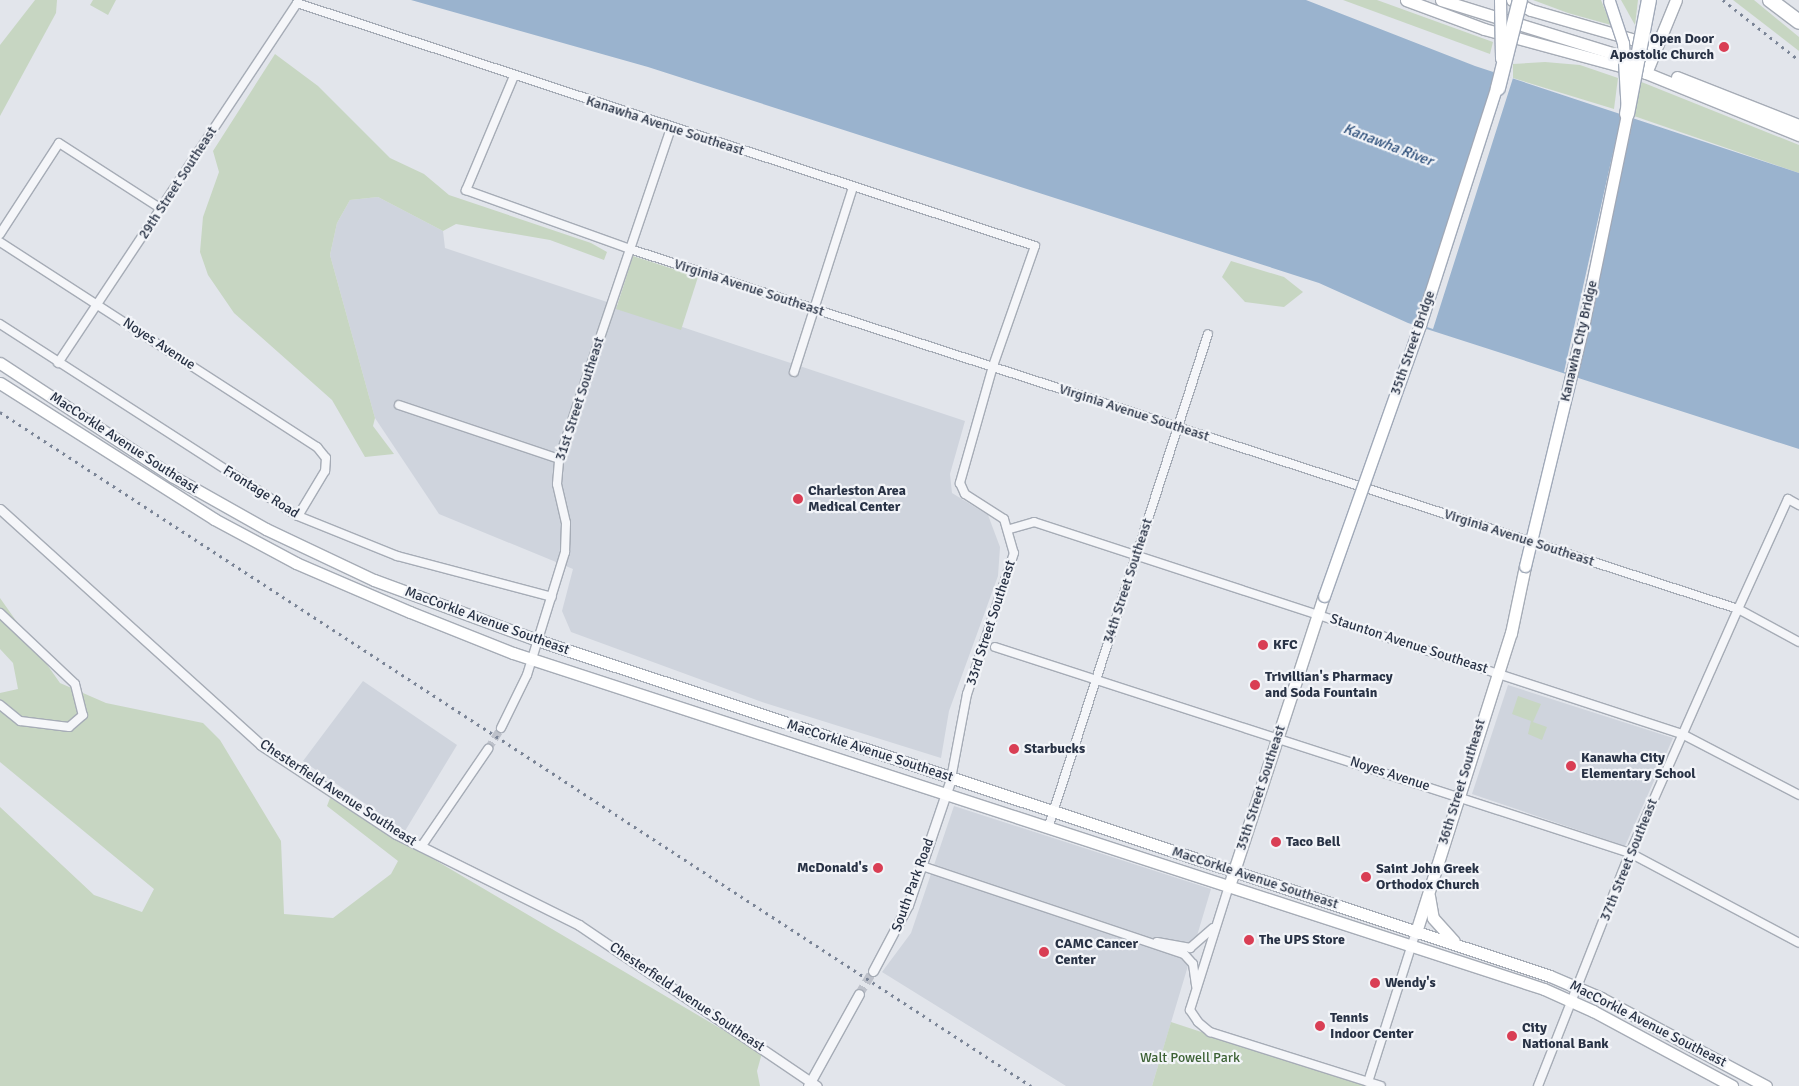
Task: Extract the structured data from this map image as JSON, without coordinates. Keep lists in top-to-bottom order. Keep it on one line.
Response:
{"streets":{"main road":["Kanawha City Bridge","35th Street Bridge","MacCorkle Avenue Southeast","36th Street Southeast","35th Street Southeast"],"street":["Kanawha Avenue Southeast","29th Street Southeast","Virginia Avenue Southeast","Noyes Avenue","31st Street Southeast","Frontage Road","34th Street Southeast","33rd Street Southeast","Staunton Avenue Southeast","Chesterfield Avenue Southeast","37th Street Southeast","South Park Road"]},"crossings":[["Kanawha Avenue Southeast","29th Street Southeast"],["Kanawha Avenue Southeast","Virginia Avenue Southeast"],["Kanawha Avenue Southeast","31st Street Southeast"],["Kanawha Avenue Southeast","33rd Street Southeast"],["29th Street Southeast","Noyes Avenue"],["29th Street Southeast","Frontage Road"],["Virginia Avenue Southeast","31st Street Southeast"],["Virginia Avenue Southeast","34th Street Southeast"],["Virginia Avenue Southeast","33rd Street Southeast"],["Virginia Avenue Southeast","37th Street Southeast"],["Kanawha City Bridge","36th Street Southeast"],["35th Street Bridge","35th Street Southeast"],["Noyes Avenue","Frontage Road"],["Noyes Avenue","34th Street Southeast"],["Noyes Avenue","36th Street Southeast"],["Noyes Avenue","35th Street Southeast"],["Noyes Avenue","37th Street Southeast"],["31st Street Southeast","MacCorkle Avenue Southeast"],["31st Street Southeast","Frontage Road"],["MacCorkle Avenue Southeast","34th Street Southeast"],["MacCorkle Avenue Southeast","33rd Street Southeast"],["MacCorkle Avenue Southeast","36th Street Southeast"],["MacCorkle Avenue Southeast","35th Street Southeast"],["MacCorkle Avenue Southeast","37th Street Southeast"],["MacCorkle Avenue Southeast","South Park Road"],["34th Street Southeast","Staunton Avenue Southeast"],["33rd Street Southeast","Staunton Avenue Southeast"],["33rd Street Southeast","South Park Road"],["Staunton Avenue Southeast","36th Street Southeast"],["Staunton Avenue Southeast","35th Street Southeast"],["Staunton Avenue Southeast","37th Street Southeast"],["36th Street Southeast","35th Street Southeast"]],"water":["Kanawha River"],"parks":["Walt Powell Park"],"places":["Open Door Apostolic Church","Charleston Area Medical Center","KFC","Trivillian's Pharmacy and Soda Fountain","Starbucks","Kanawha City Elementary School","Taco Bell","McDonald's","Saint John Greek Orthodox Church","The UPS Store","CAMC Cancer Center","Wendy's","Tennis Indoor Center","City National Bank"]}
